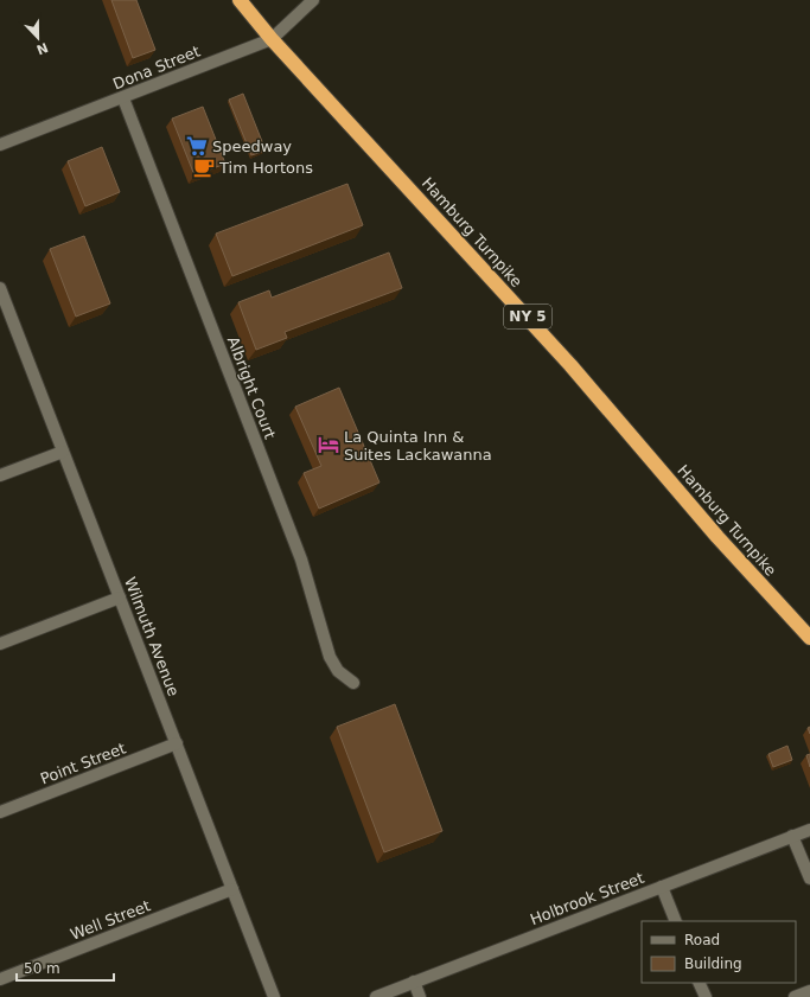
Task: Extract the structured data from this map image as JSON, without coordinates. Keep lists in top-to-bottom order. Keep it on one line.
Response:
{"streets":{"highway":["Hamburg Turnpike","NY 5"],"street":["Dona Street","Albright Court","Wilmuth Avenue","Point Street","Holbrook Street","Well Street"]},"crossings":[["Dona Street","Hamburg Turnpike"],["Dona Street","Albright Court"],["Wilmuth Avenue","Point Street"],["Wilmuth Avenue","Well Street"]],"places":{"supermarket":["Speedway"],"cafe":["Tim Hortons"],"hotel":["La Quinta Inn & Suites Lackawanna"]},"legend":["Road","Building"],"scale_bar":"50 m","north":"bottom"}
